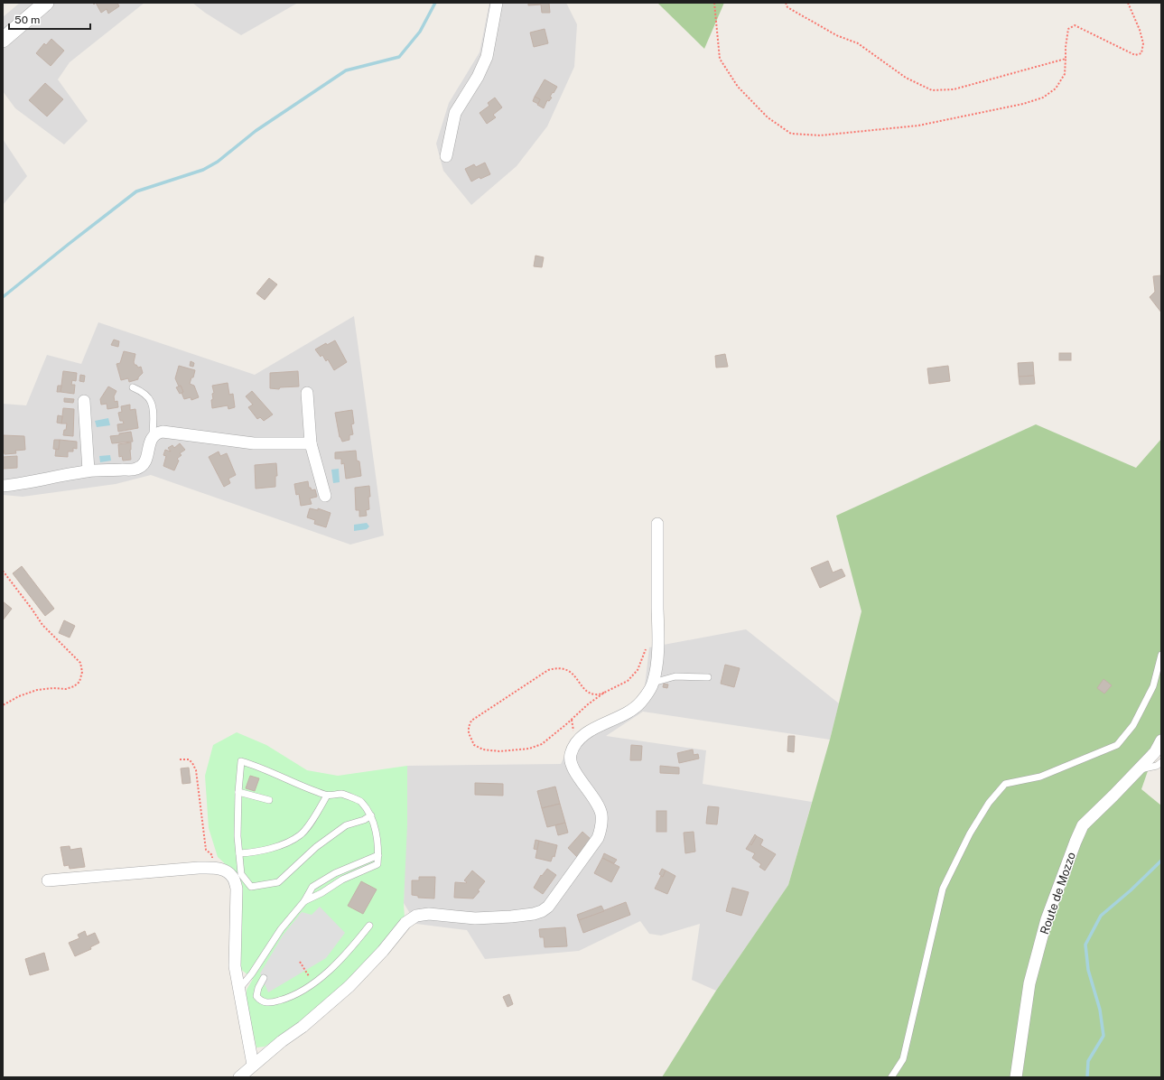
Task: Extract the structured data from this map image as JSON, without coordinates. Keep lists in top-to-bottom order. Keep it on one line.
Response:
{"streets":{"street":["Route de Mozzo"]},"scale_bar":"50 m"}
